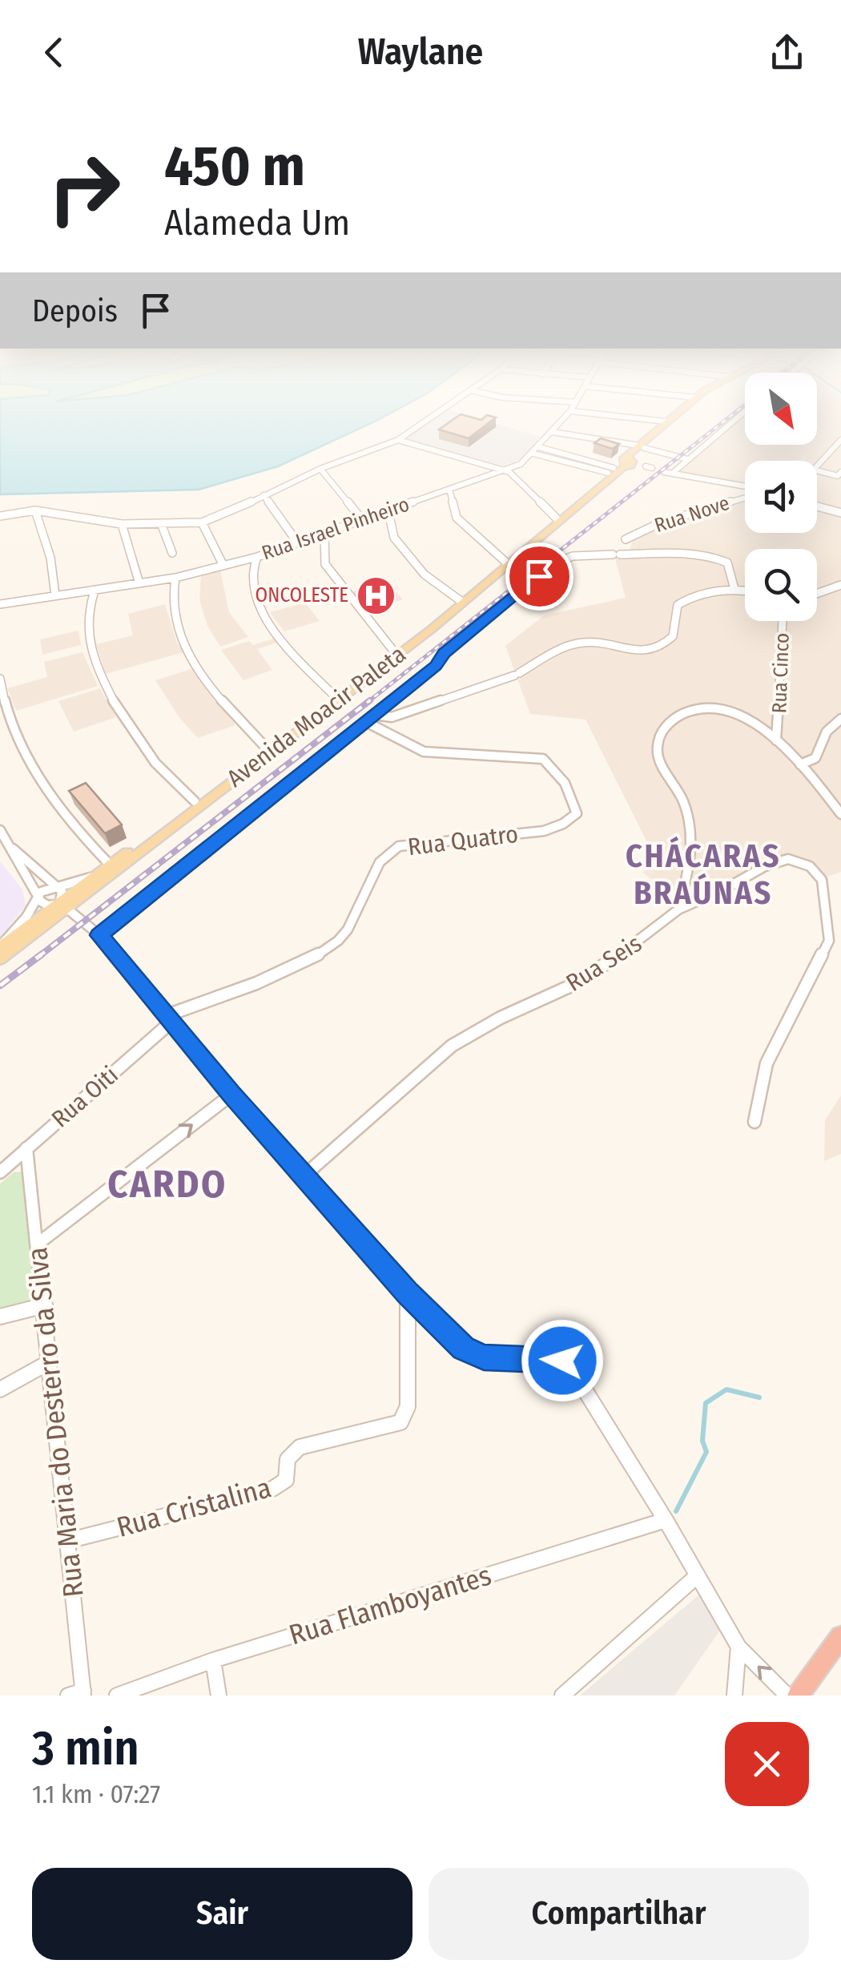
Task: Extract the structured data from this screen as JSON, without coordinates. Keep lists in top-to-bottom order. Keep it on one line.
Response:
{"streets":{"main road":["Avenida Moacir Paleta"],"street":["Rua Nove","Rua Israel Pinheiro","Rua Cinco","Rua Quatro","Rua Seis","Rua Oiti","Rua Maria do Desterro da Silva","Rua Cristalina","Rua Flamboyantes"]},"crossings":[["Rua Quatro","Rua Oiti"],["Rua Oiti","Rua Maria do Desterro da Silva"],["Rua Maria do Desterro da Silva","Rua Cristalina"]],"districts":["CHÁCARAS BRAÚNAS","CARDO"],"places":{"hospital":["ONCOLESTE"]},"north":"bottom right","page":{"header":"Waylane","turn":["450 m","Alameda Um"],"then":"Depois","heading":["3 min","1.1 km · 07:27"],"buttons":["Sair","Compartilhar"]}}
